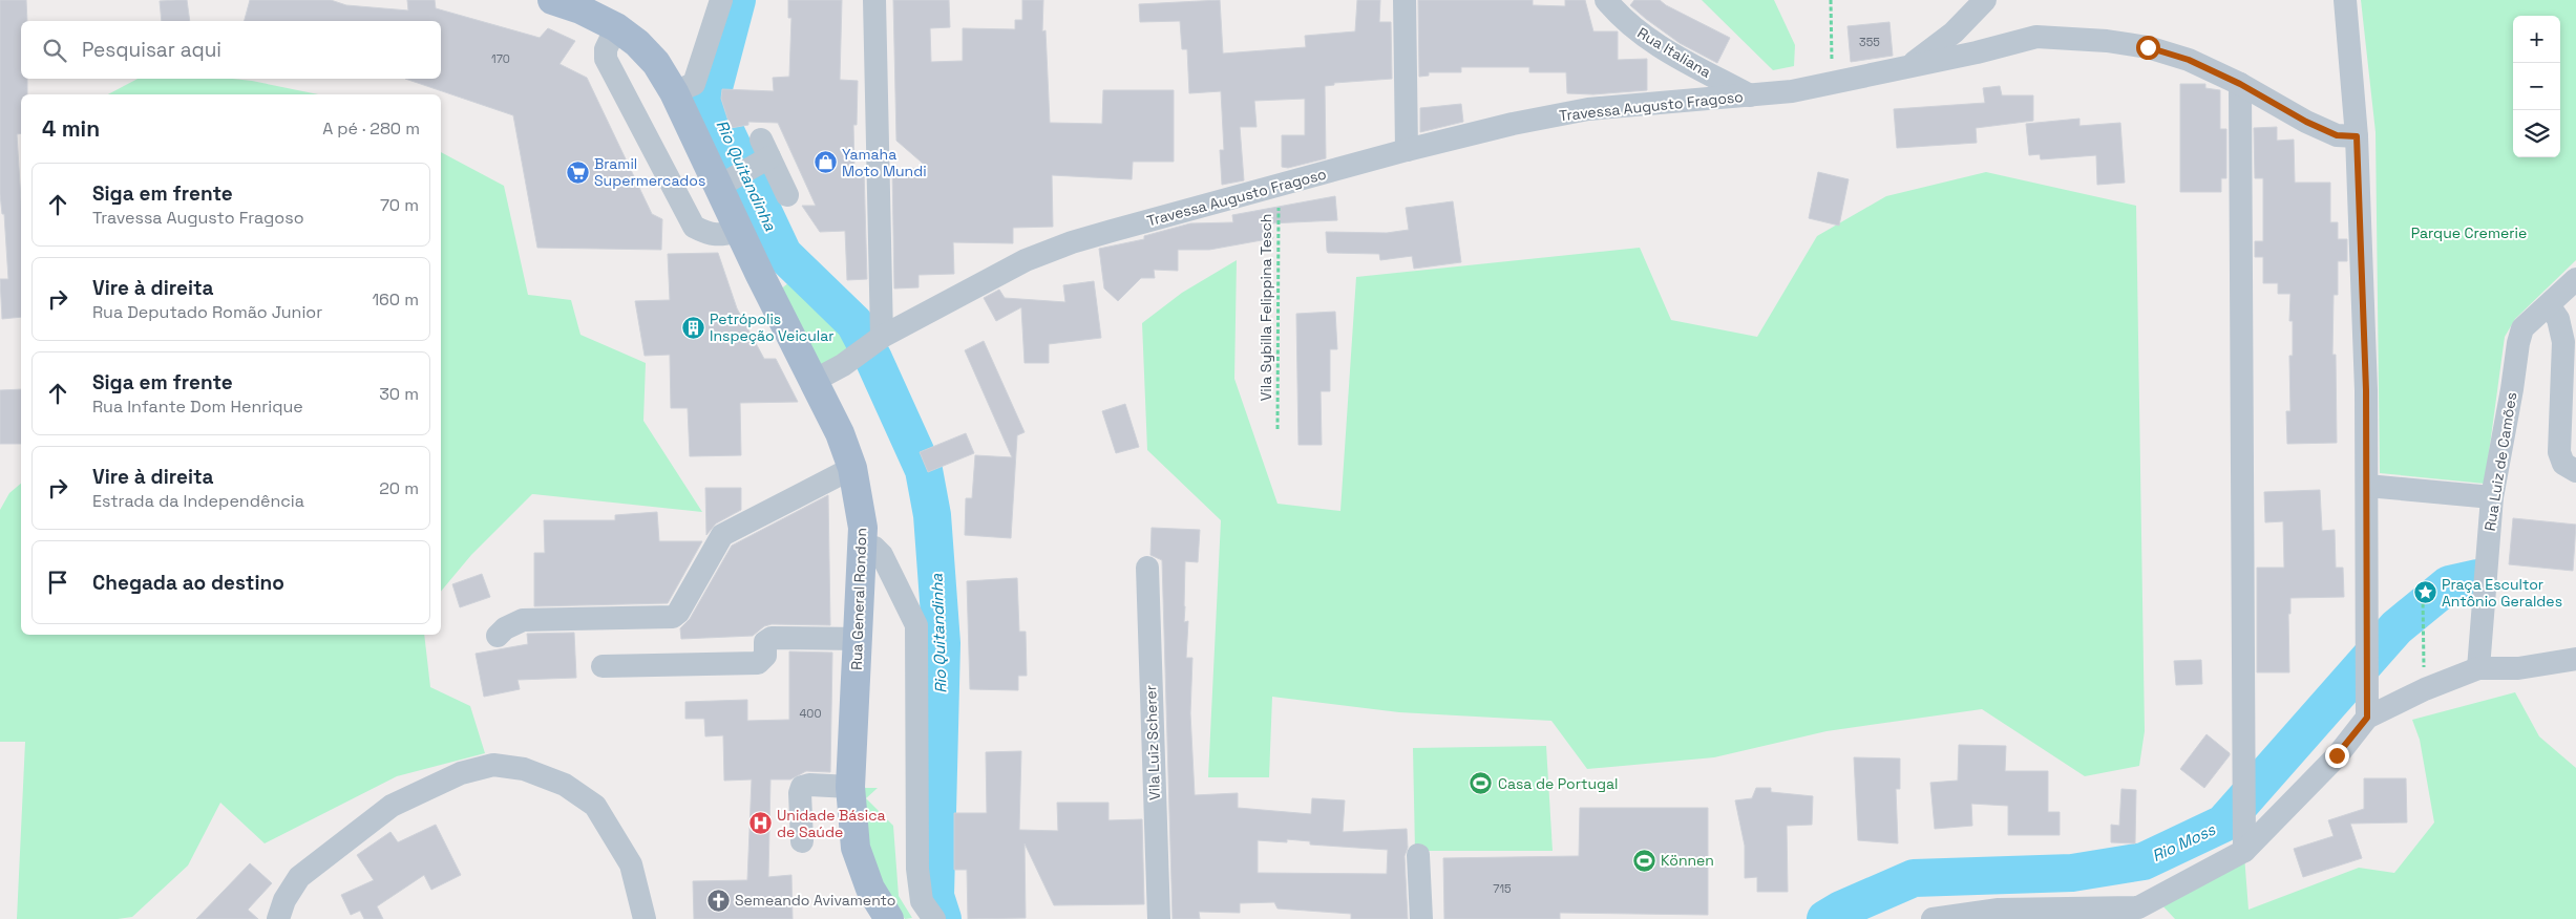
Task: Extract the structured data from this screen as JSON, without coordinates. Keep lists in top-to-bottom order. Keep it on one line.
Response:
{"streets":{"main road":["Rua General Rondon"],"street":["Rua Italiana","Travessa Augusto Fragoso","Rua Luiz de Camões","Vila Luiz Scherer"],"path":["Vila Sybilla Felippina Tesch"]},"crossings":[["Rua Italiana","Travessa Augusto Fragoso"],["Travessa Augusto Fragoso","Vila Sybilla Felippina Tesch"],["Travessa Augusto Fragoso","Rua General Rondon"]],"water":["Rio Quitandinha","Rio Moss"],"parks":["Parque Cremerie"],"places":{"shop":["Yamaha Moto Mundi"],"supermarket":["Bramil Supermercados"],"building":["Petrópolis Inspeção Veicular"],"place":["Praça Escultor Antônio Geraldes"],"sports":["Casa de Portugal","Können"],"hospital":["Unidade Básica de Saúde"],"church":["Semeando Avivamento"]},"house_numbers":["355","170","400","715"],"page":{"map_buttons":["+","−"],"search":"Pesquisar aqui","heading":["4 min","A pé · 280 m"],"list":[["Siga em frente","Travessa Augusto Fragoso","70 m"],["Vire à direita","Rua Deputado Romão Junior","160 m"],["Siga em frente","Rua Infante Dom Henrique","30 m"],["Vire à direita","Estrada da Independência","20 m"],"Chegada ao destino"]}}
